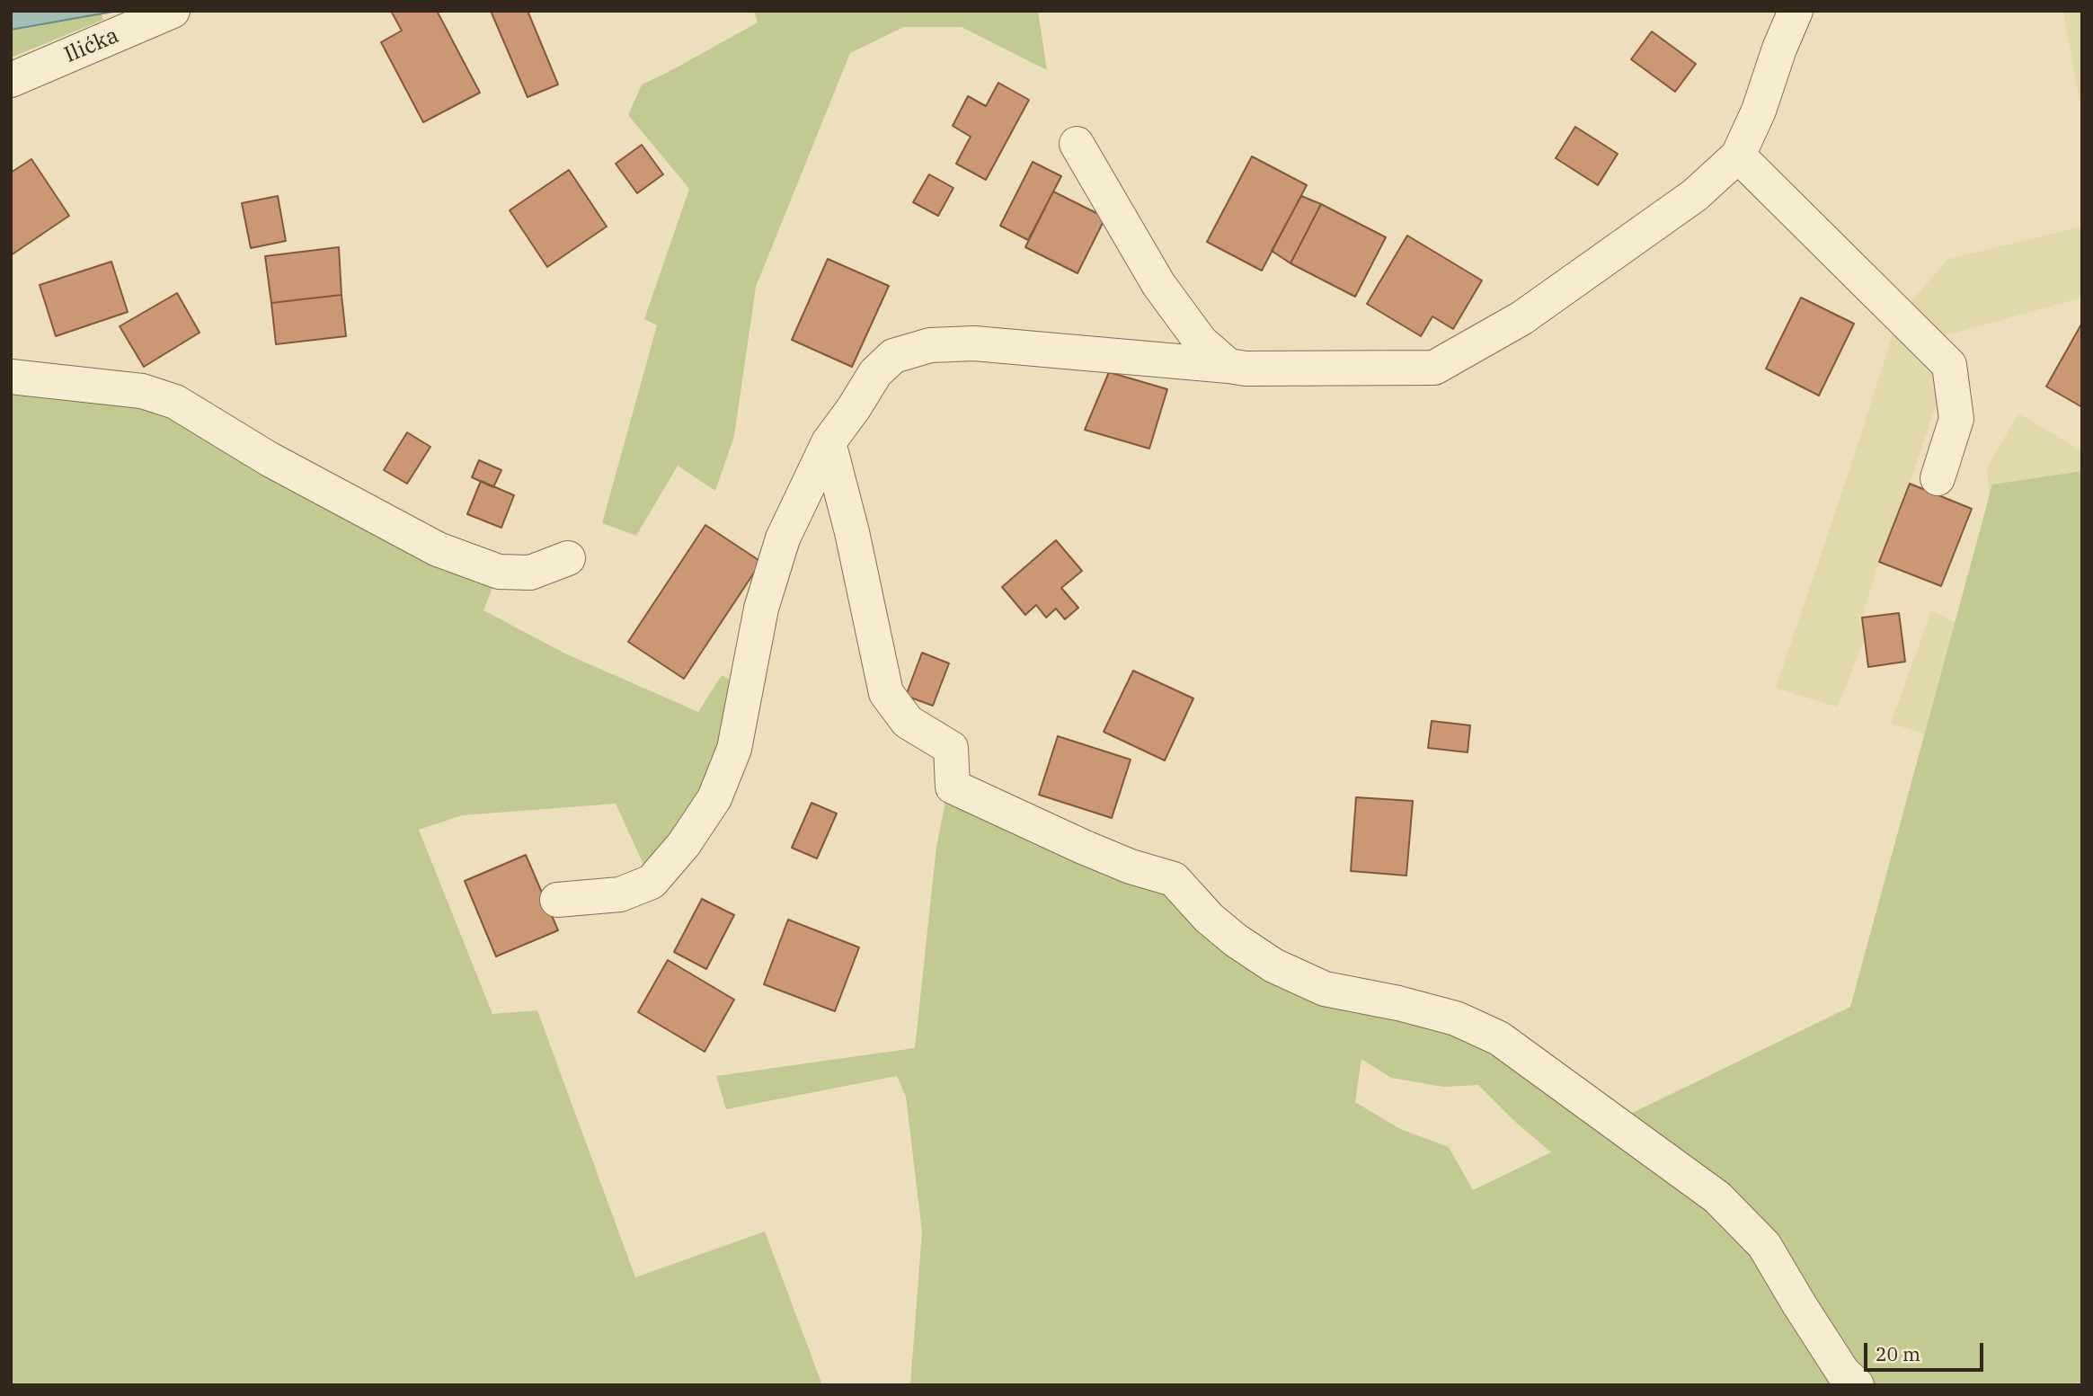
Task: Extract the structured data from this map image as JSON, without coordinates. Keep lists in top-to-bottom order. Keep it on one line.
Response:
{"streets":{"street":["Ilićka"]},"scale_bar":"20 m"}
